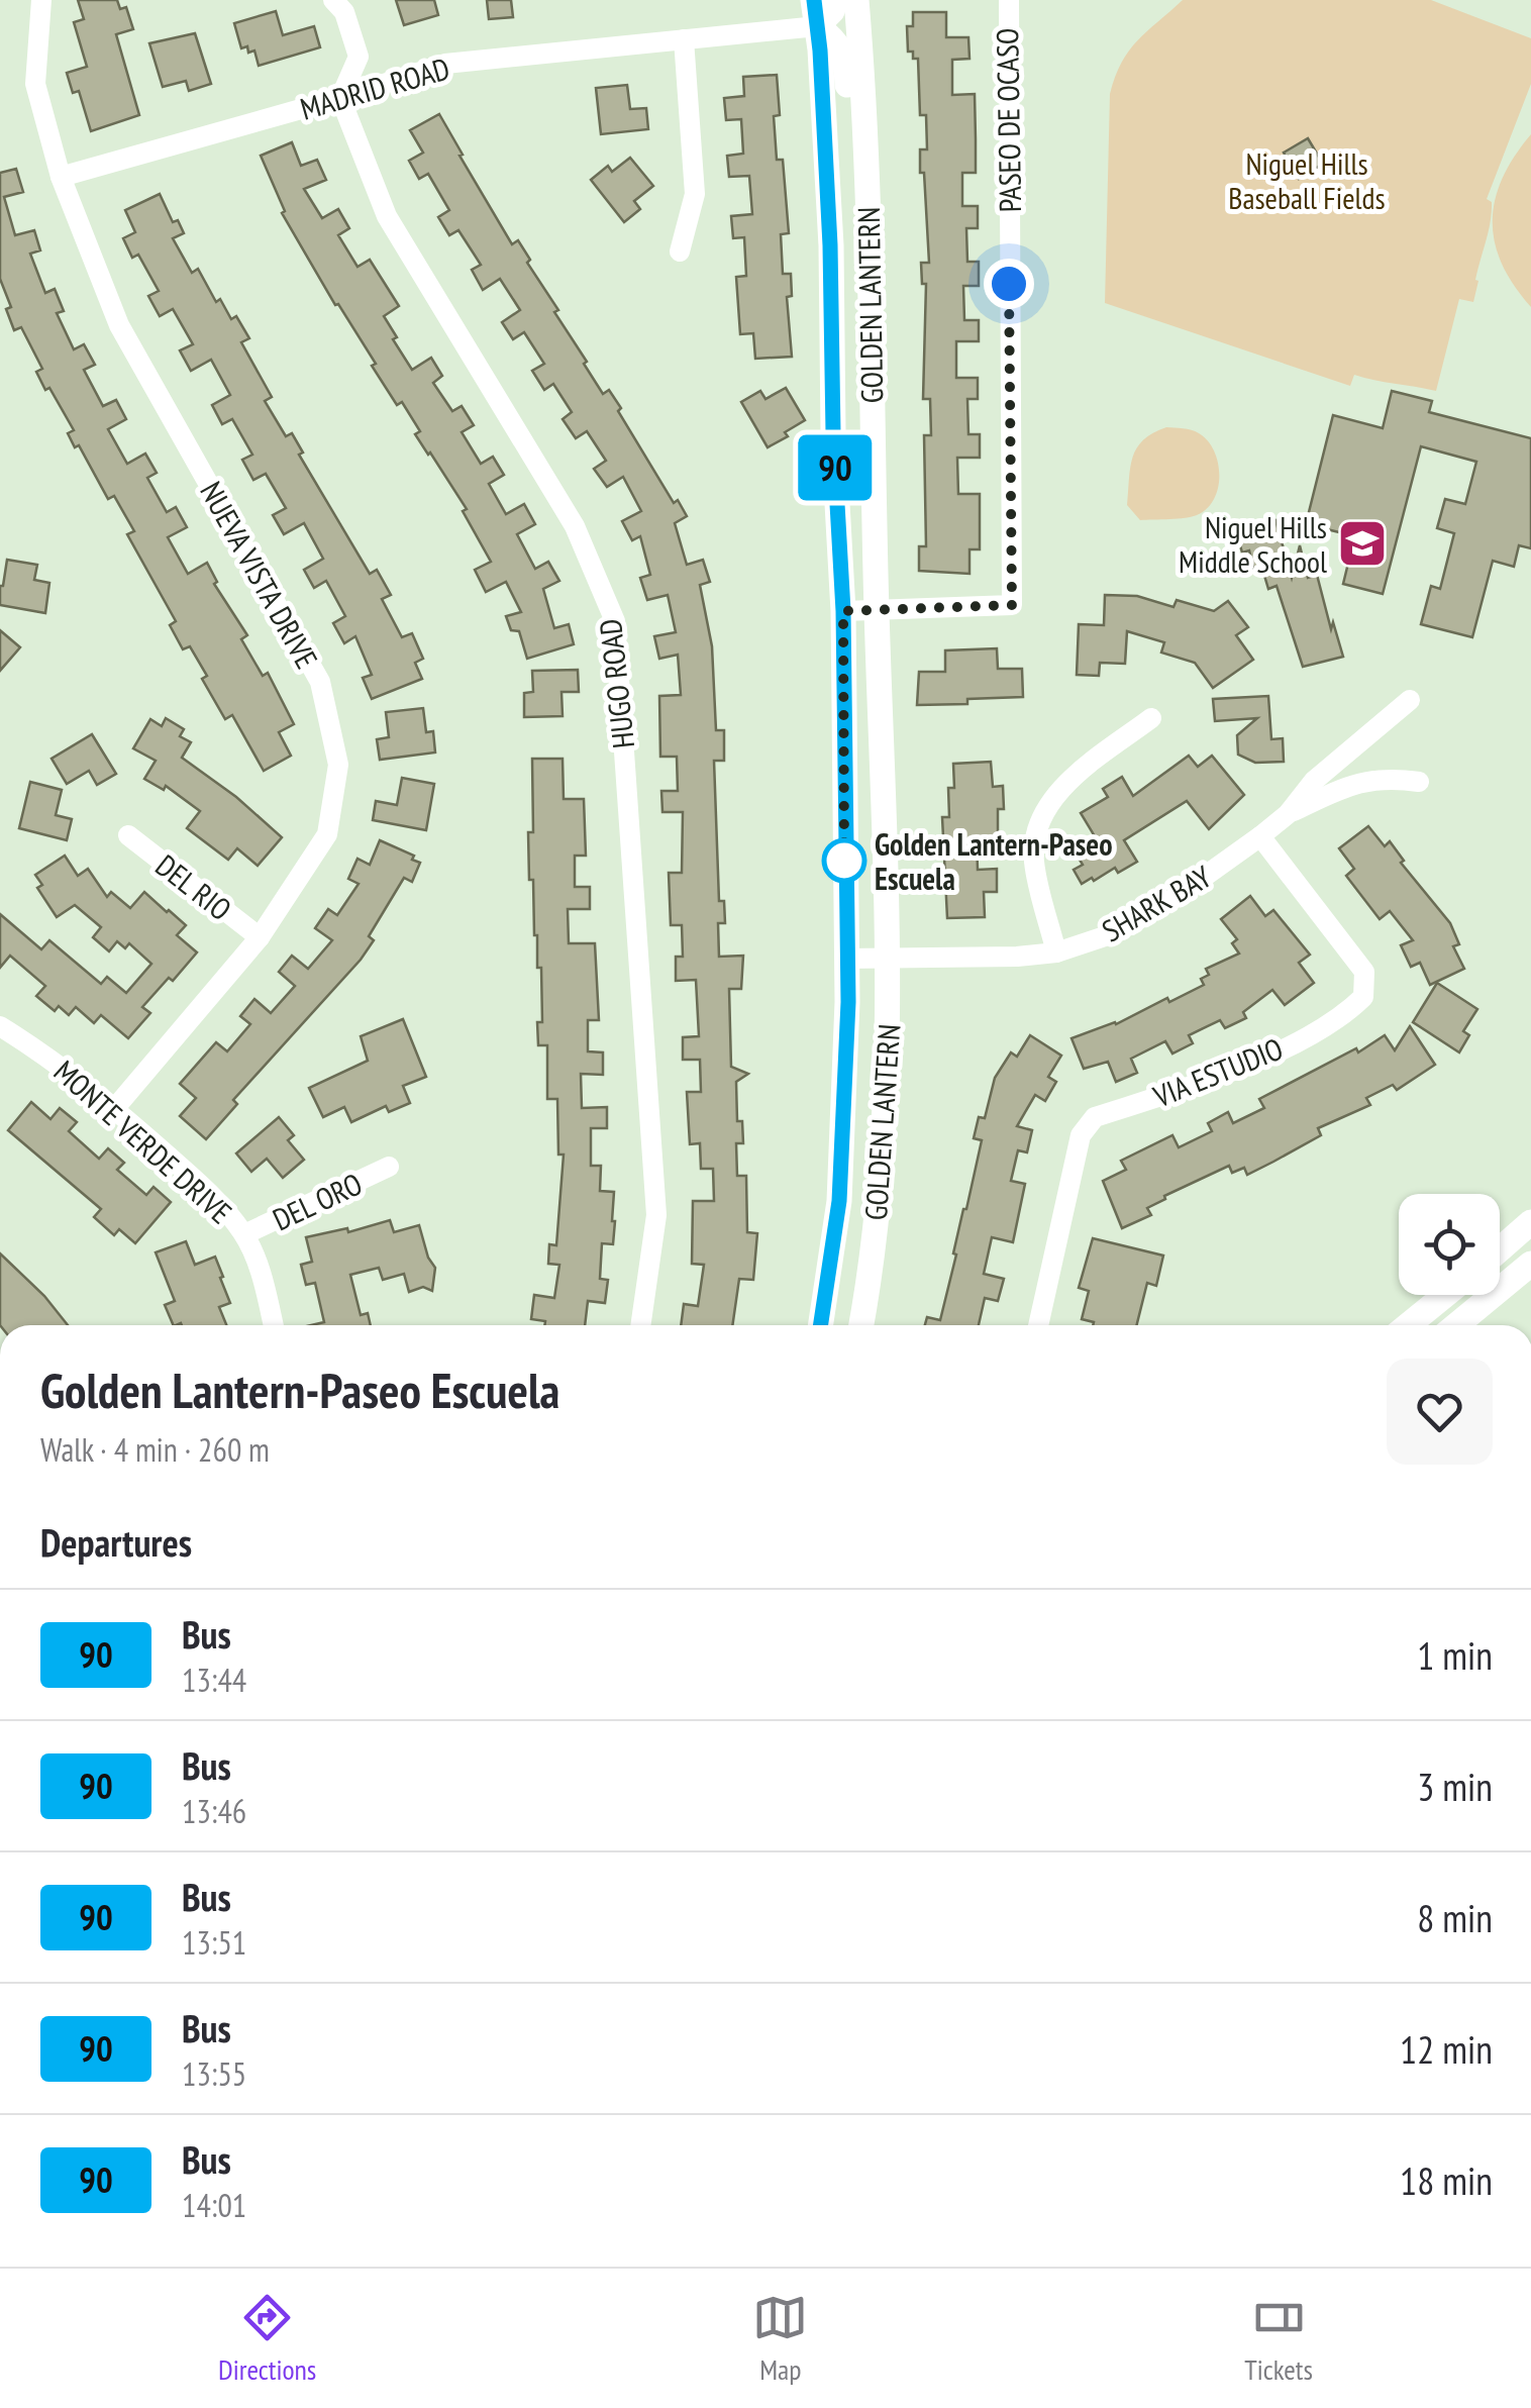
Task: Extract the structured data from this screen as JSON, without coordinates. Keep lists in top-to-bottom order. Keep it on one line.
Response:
{"streets":{"main road":["GOLDEN LANTERN"],"street":["MADRID ROAD","PASEO DE OCASO","NUEVA VISTA DRIVE","HUGO ROAD","DEL RIO","SHARK BAY","VIA ESTUDIO","MONTE VERDE DRIVE","DEL ORO"]},"crossings":[["MADRID ROAD","GOLDEN LANTERN"],["MADRID ROAD","NUEVA VISTA DRIVE"],["MADRID ROAD","HUGO ROAD"],["PASEO DE OCASO","GOLDEN LANTERN"],["GOLDEN LANTERN","SHARK BAY"],["NUEVA VISTA DRIVE","DEL RIO"],["NUEVA VISTA DRIVE","MONTE VERDE DRIVE"],["SHARK BAY","VIA ESTUDIO"],["MONTE VERDE DRIVE","DEL ORO"]],"parks":["Niguel Hills Baseball Fields"],"places":{"school or university":["Niguel Hills Middle School"],"other":["Golden Lantern-Paseo Escuela"]},"lines":["bus line 90"],"page":{"on_map":"90","heading":[["Golden Lantern-Paseo Escuela","Walk · 4 min · 260 m"],"Departures"],"list":[{"mark":"90","name":"Bus","note":"13:44","value":"1 min"},{"mark":"90","name":"Bus","note":"13:46","value":"3 min"},{"mark":"90","name":"Bus","note":"13:51","value":"8 min"},{"mark":"90","name":"Bus","note":"13:55","value":"12 min"},{"mark":"90","name":"Bus","note":"14:01","value":"18 min"}],"tabs":["Directions","Map","Tickets"]}}
